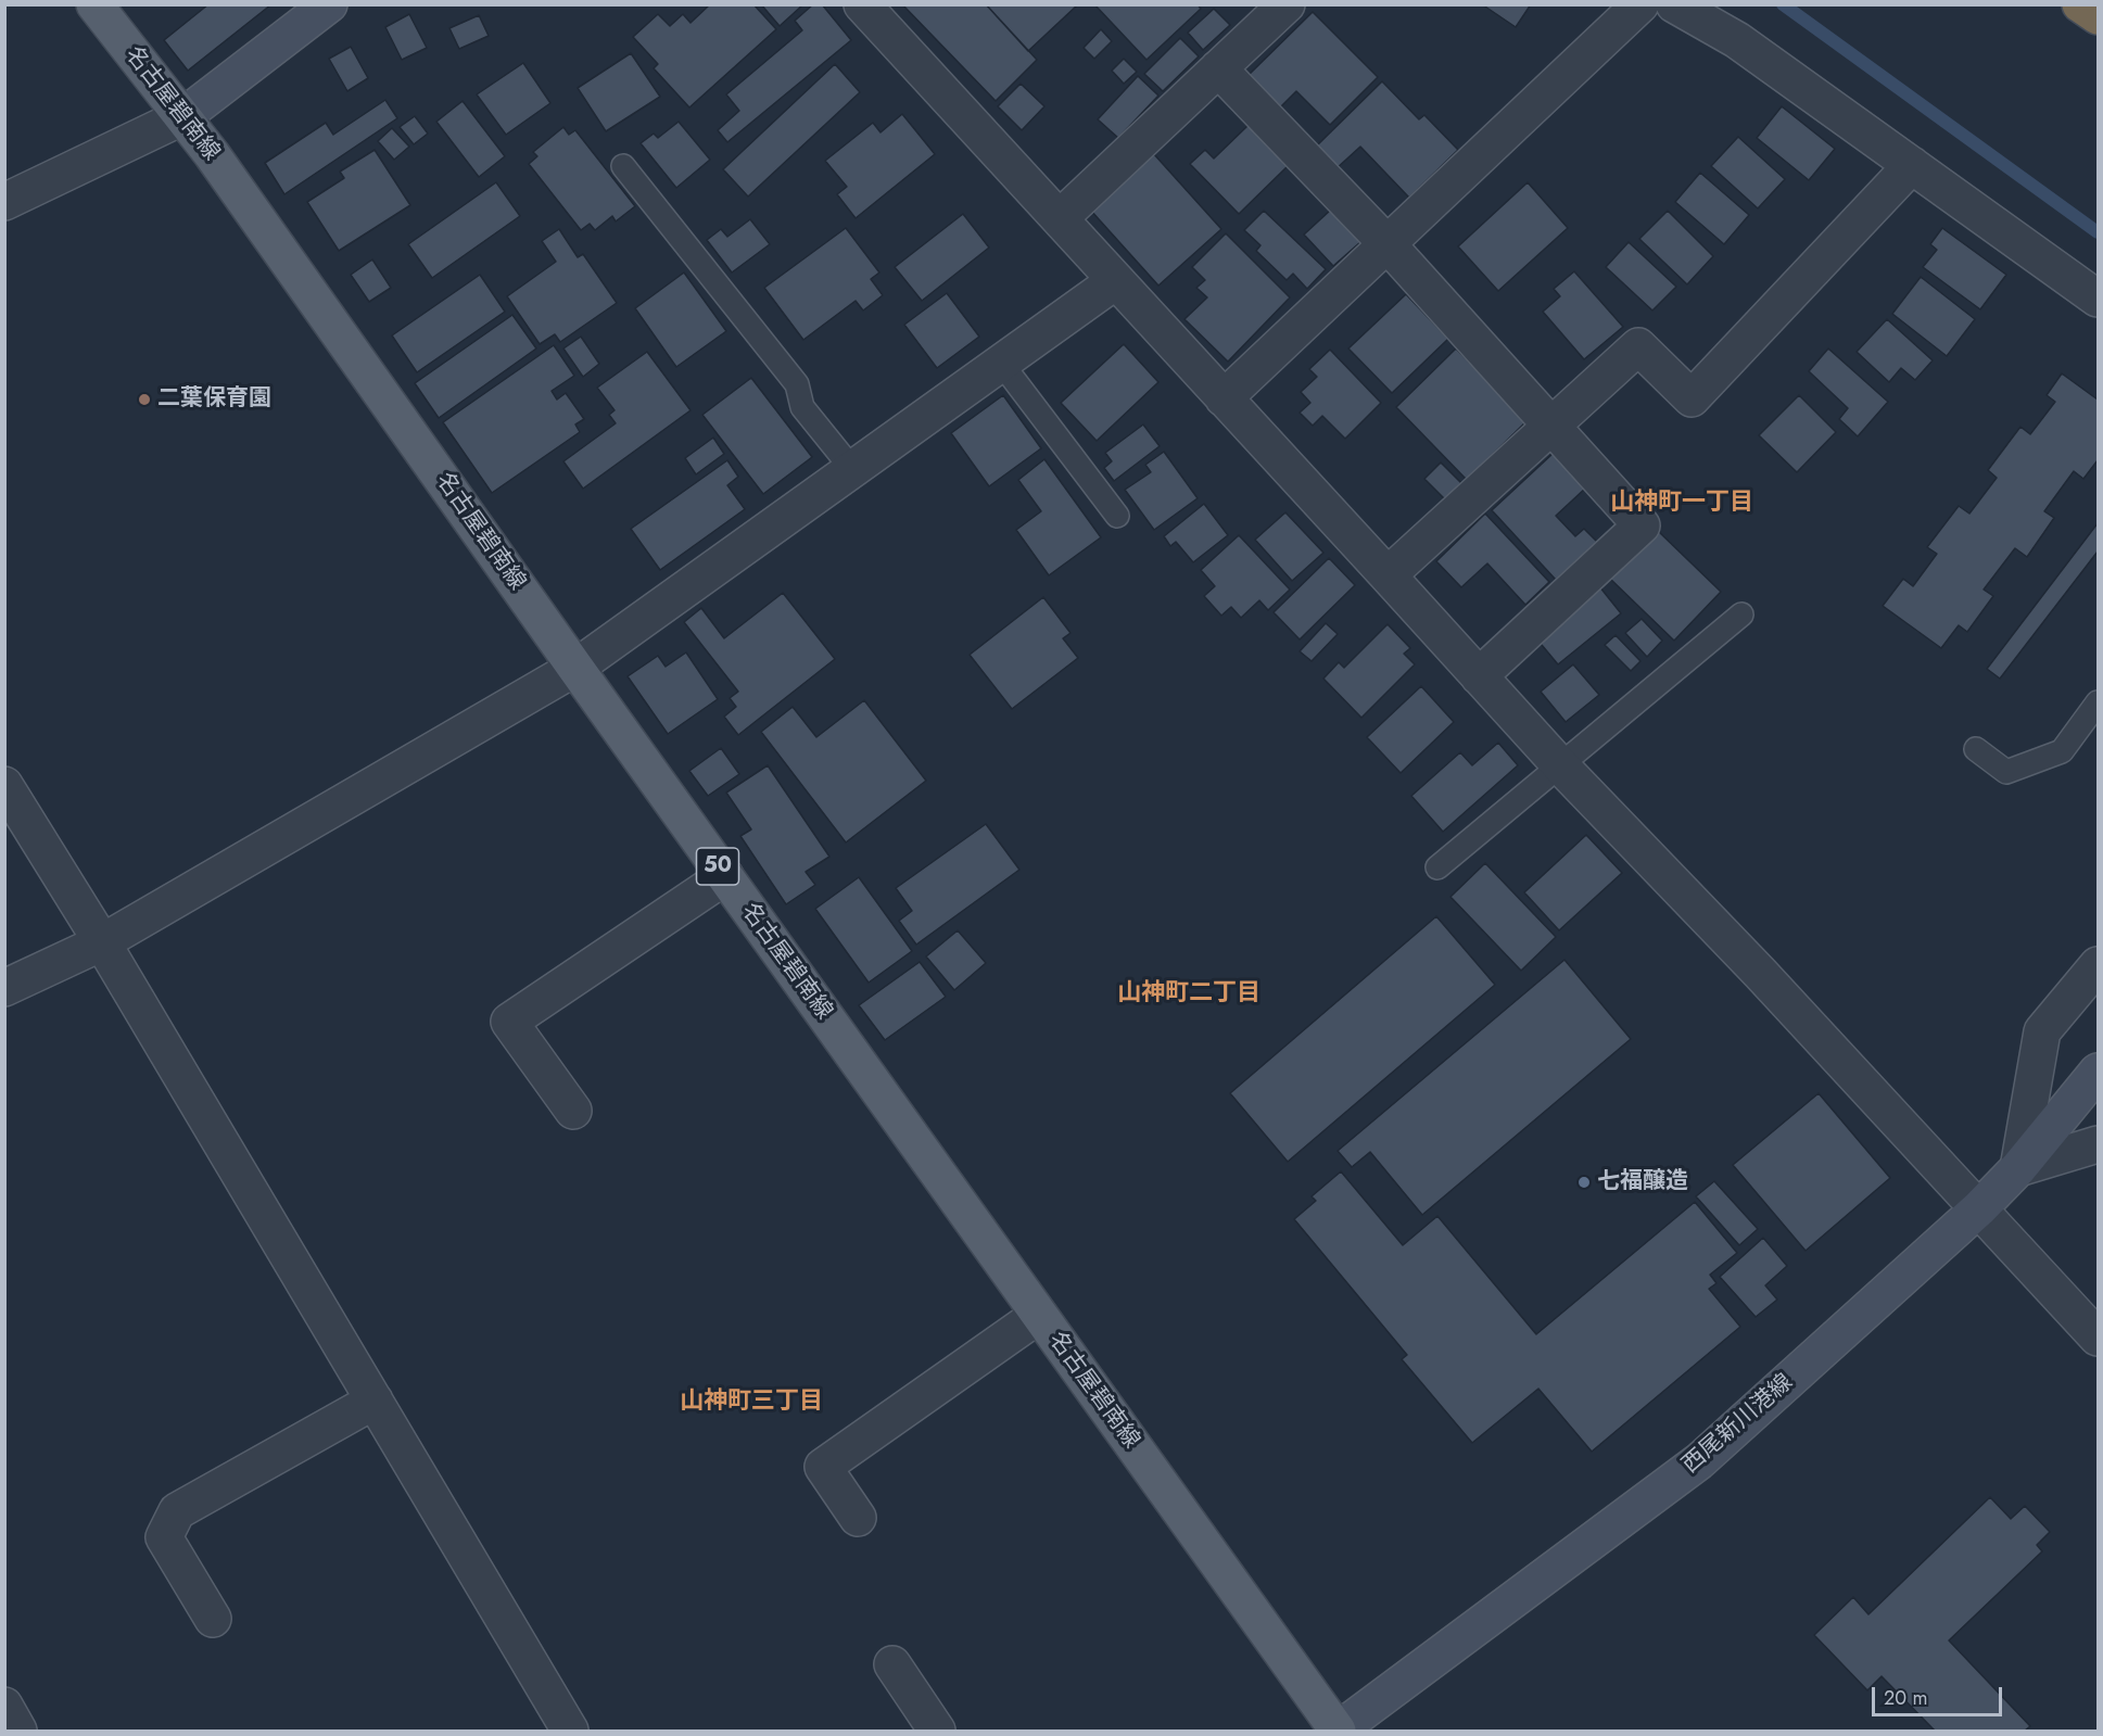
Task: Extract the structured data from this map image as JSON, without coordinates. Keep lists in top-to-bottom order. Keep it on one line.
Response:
{"streets":{"main road":["名古屋碧南線","50","西尾新川港線"]},"crossings":[["名古屋碧南線","西尾新川港線"]],"districts":["山神町一丁目","山神町二丁目","山神町三丁目"],"places":["二葉保育園","七福醸造"],"scale_bar":"20 m"}
